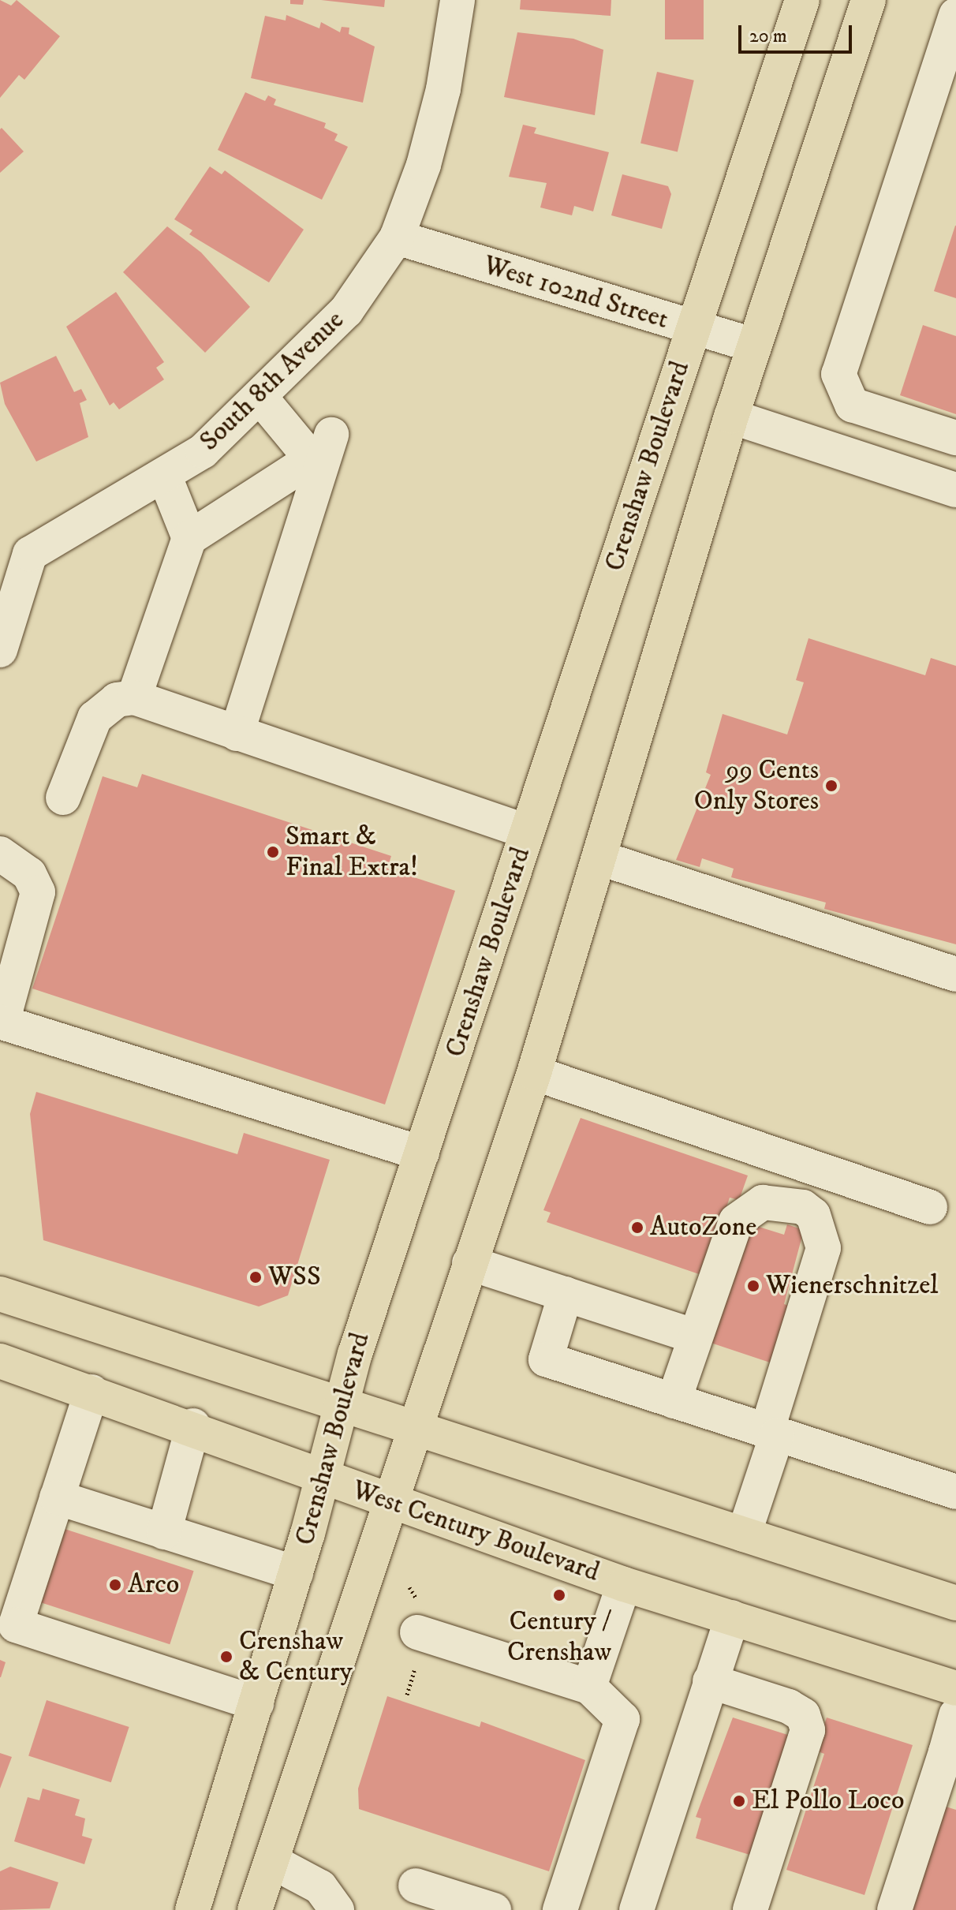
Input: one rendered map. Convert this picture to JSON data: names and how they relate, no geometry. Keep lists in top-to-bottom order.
{
  "streets": {
    "main road": ["Crenshaw Boulevard", "West Century Boulevard"],
    "street": ["West 102nd Street", "South 8th Avenue"]
  },
  "crossings": [
    ["West 102nd Street", "South 8th Avenue"],
    ["West 102nd Street", "Crenshaw Boulevard"],
    ["Crenshaw Boulevard", "West Century Boulevard"]
  ],
  "places": [
    "99 Cents Only Stores",
    "Smart & Final Extra!",
    "AutoZone",
    "WSS",
    "Wienerschnitzel",
    "Arco",
    "Century / Crenshaw",
    "Crenshaw & Century",
    "El Pollo Loco"
  ],
  "scale_bar": "20 m"
}
